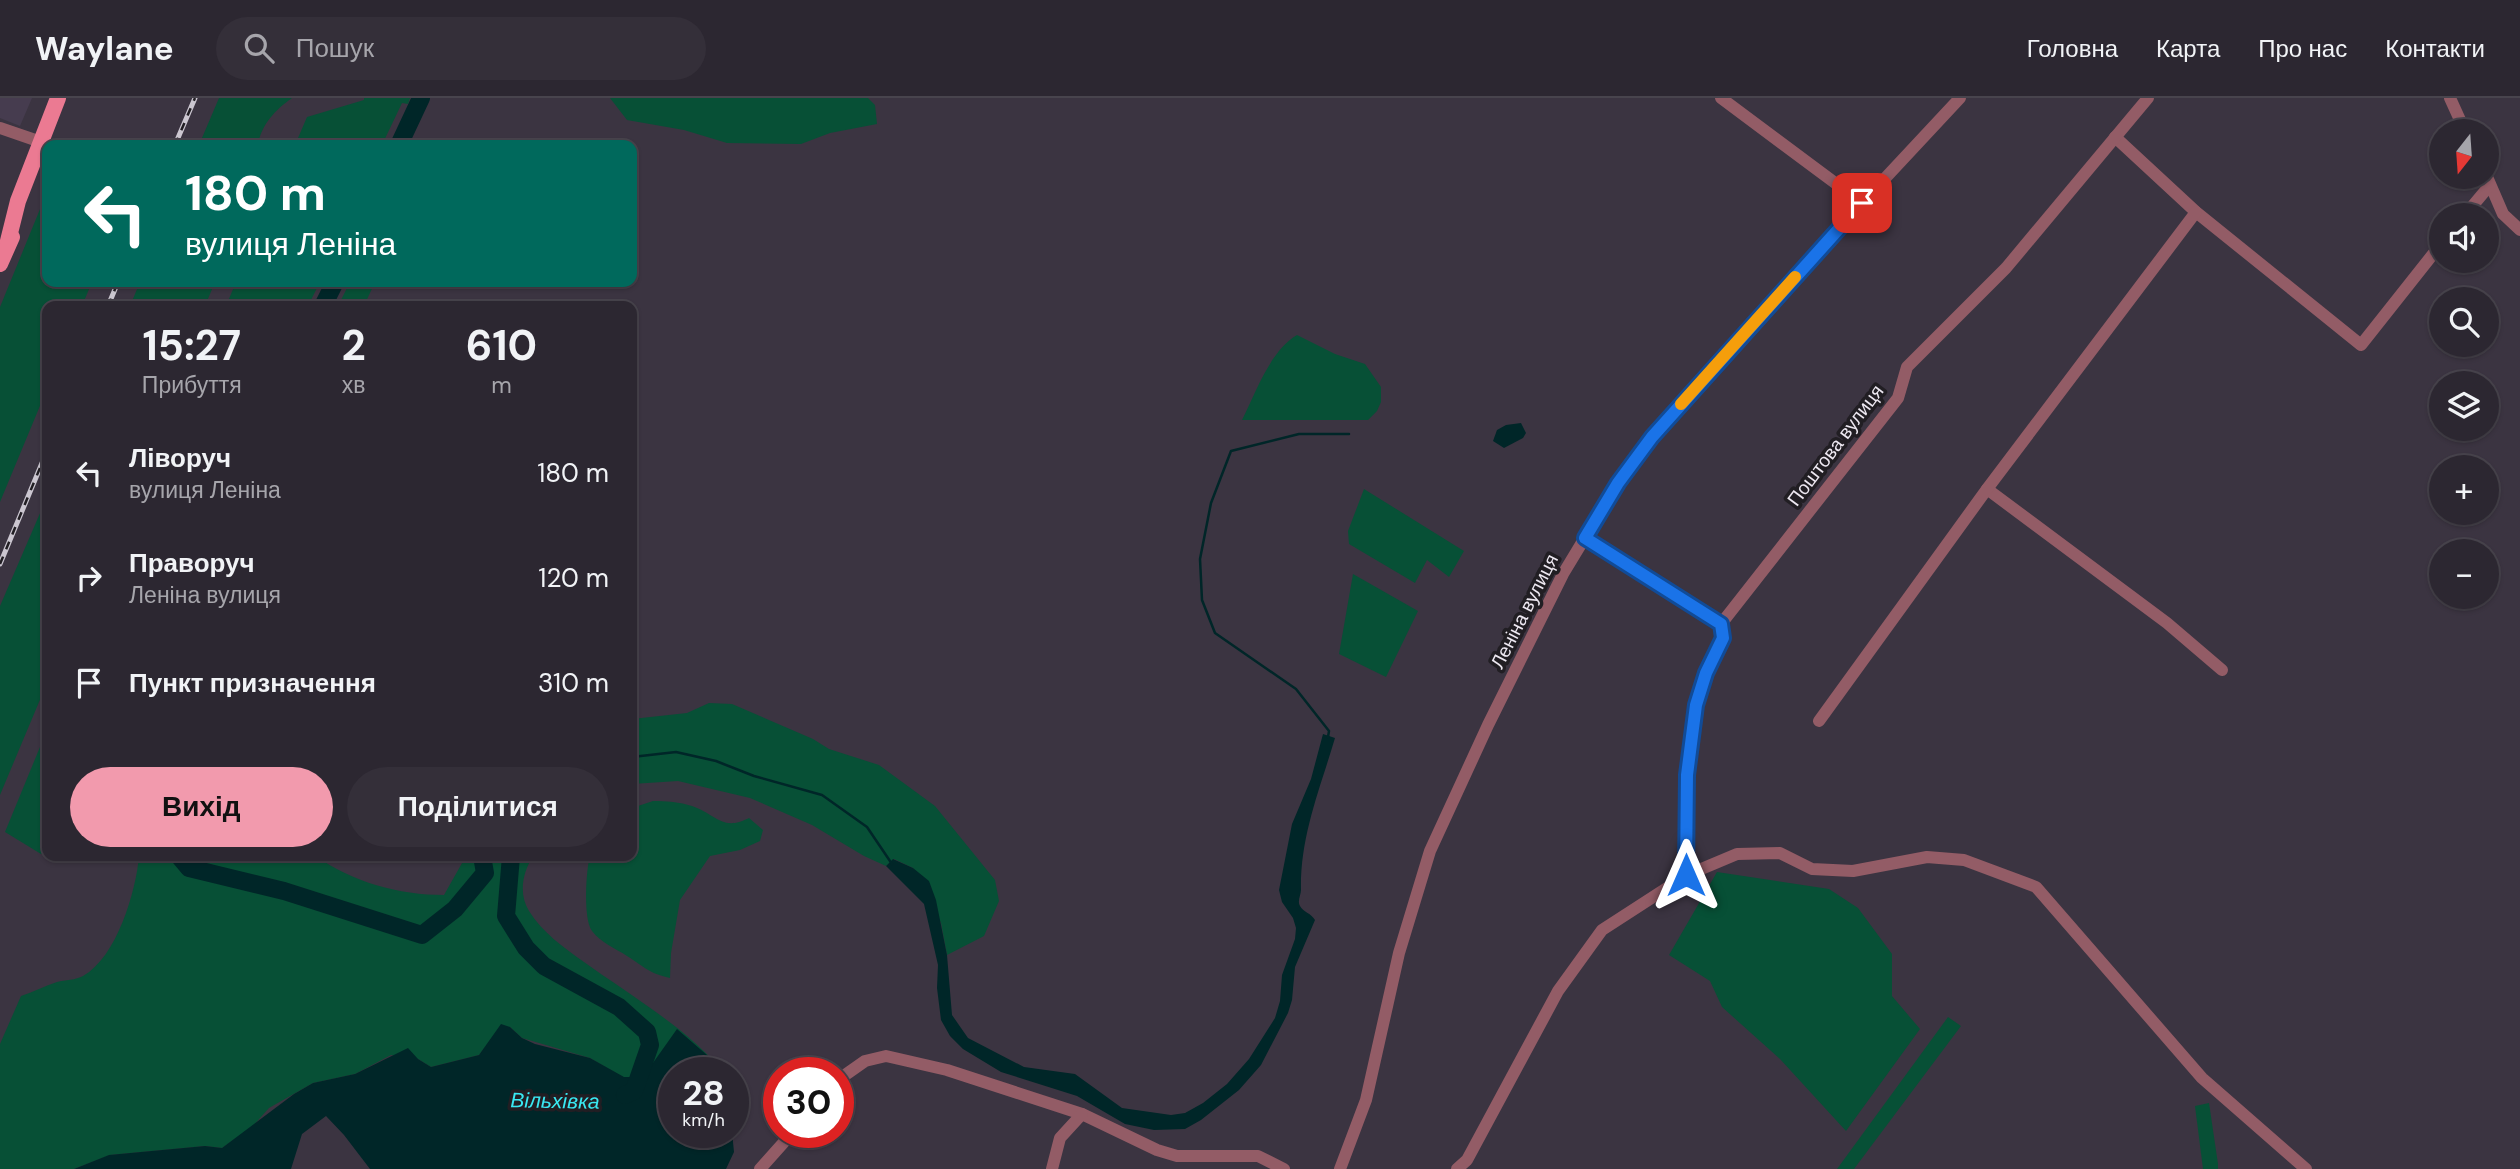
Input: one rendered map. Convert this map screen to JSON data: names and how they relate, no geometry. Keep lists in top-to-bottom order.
{
  "streets": {
    "street": ["Поштова вулиця", "Леніна вулиця"]
  },
  "water": ["Вільхівка"],
  "north": "bottom",
  "page": {
    "header": "Waylane",
    "search": "Пошук",
    "nav": [
      "Головна",
      "Карта",
      "Про нас",
      "Контакти"
    ],
    "map_buttons": ["+", "−"],
    "turn": ["180 m", "вулиця Леніна"],
    "eta": [
      "15:27",
      "Прибуття",
      "2",
      "хв",
      "610",
      "m"
    ],
    "list": [
      {
        "name": "Ліворуч",
        "note": "вулиця Леніна",
        "value": "180 m"
      },
      {
        "name": "Праворуч",
        "note": "Леніна вулиця",
        "value": "120 m"
      },
      {
        "name": "Пункт призначення",
        "value": "310 m"
      }
    ],
    "buttons": ["Вихід", "Поділитися"],
    "speed": "28 km/h",
    "limit": "30"
  }
}
